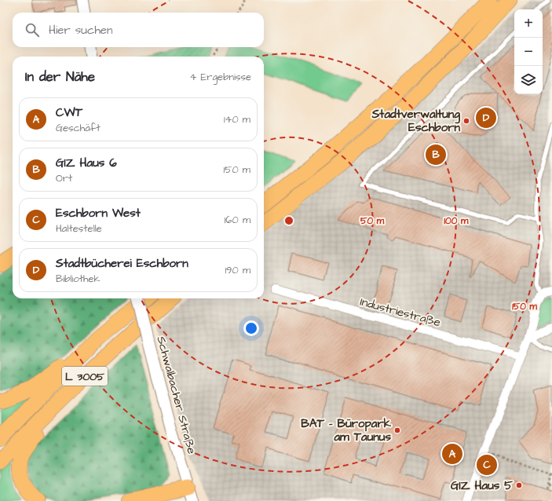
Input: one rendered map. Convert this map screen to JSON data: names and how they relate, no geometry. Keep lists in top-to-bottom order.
{
  "streets": {
    "highway": ["L 3005"],
    "street": ["Industriestraße", "Schwalbacher Straße"]
  },
  "places": ["Stadtverwaltung Eschborn", "BAT - Büropark am Taunus", "GIZ Haus 5"],
  "page": {
    "map_buttons": ["+", "−"],
    "search": "Hier suchen",
    "heading": ["In der Nähe", "4 Ergebnisse"],
    "list": [
      {
        "mark": "A",
        "name": "CWT",
        "note": "Geschäft",
        "value": "140 m"
      },
      {
        "mark": "B",
        "name": "GIZ Haus 6",
        "note": "Ort",
        "value": "150 m"
      },
      {
        "mark": "C",
        "name": "Eschborn West",
        "note": "Haltestelle",
        "value": "160 m"
      },
      {
        "mark": "D",
        "name": "Stadtbücherei Eschborn",
        "note": "Bibliothek",
        "value": "190 m"
      }
    ],
    "pins": [
      "D",
      "B",
      "A",
      "C"
    ]
  },
  "rings": ["50 m", "100 m", "150 m"]
}
